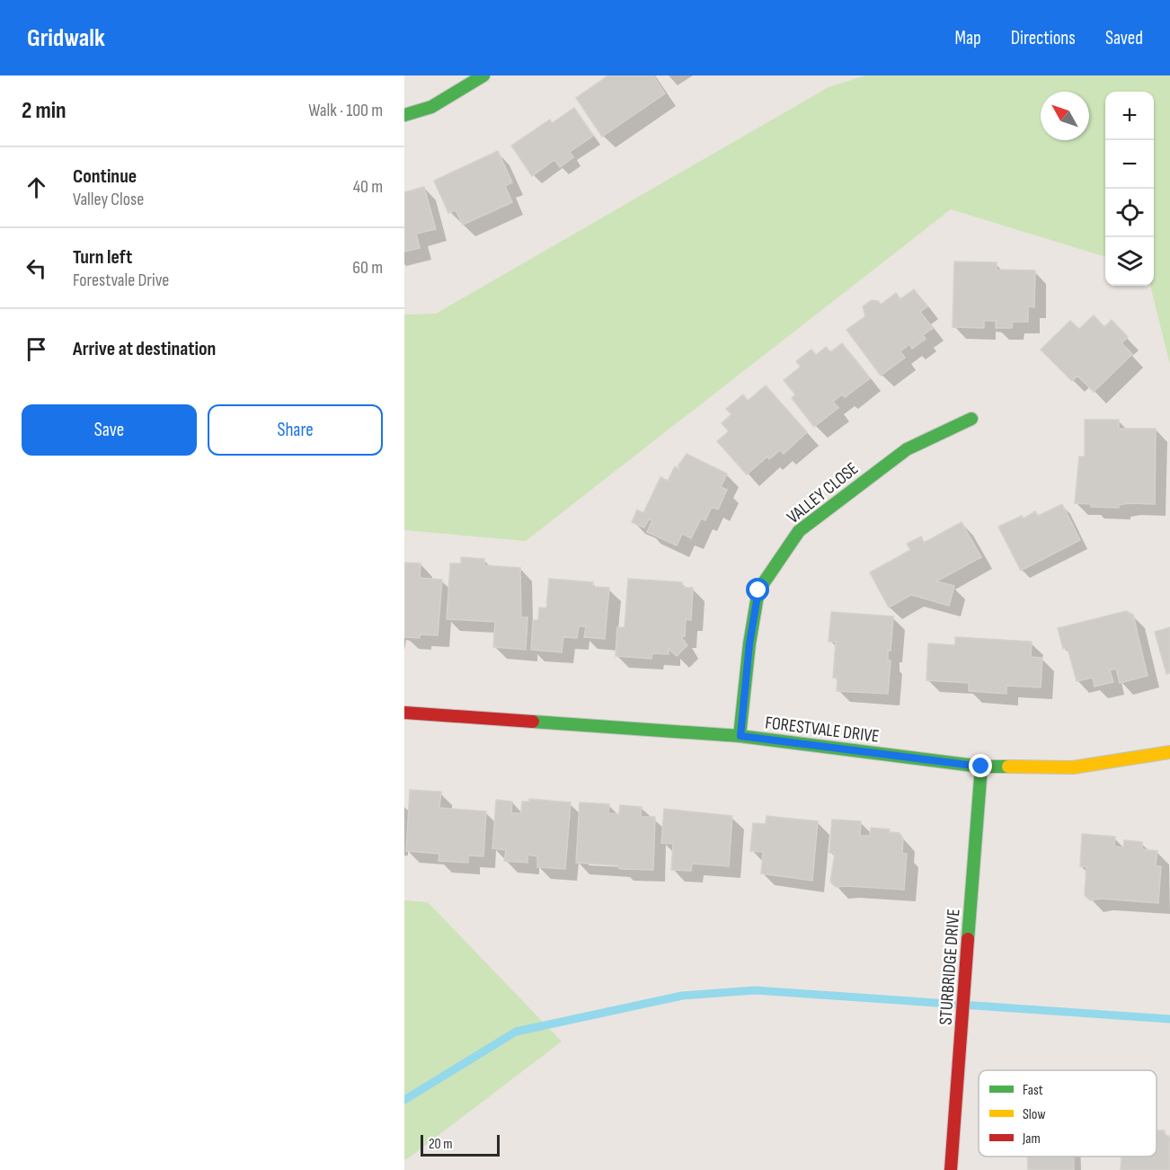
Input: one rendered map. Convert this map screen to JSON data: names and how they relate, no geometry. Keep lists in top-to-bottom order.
{
  "streets": {
    "street": ["VALLEY CLOSE", "FORESTVALE DRIVE", "STURBRIDGE DRIVE"]
  },
  "crossings": [
    ["VALLEY CLOSE", "FORESTVALE DRIVE"],
    ["FORESTVALE DRIVE", "STURBRIDGE DRIVE"]
  ],
  "legend": ["Fast", "Slow", "Jam"],
  "scale_bar": "20 m",
  "north": "top left",
  "page": {
    "header": "Gridwalk",
    "nav": ["Map", "Directions", "Saved"],
    "heading": ["2 min", "Walk · 100 m"],
    "map_buttons": ["+", "−"],
    "list": [
      ["Continue", "Valley Close", "40 m"],
      ["Turn left", "Forestvale Drive", "60 m"],
      "Arrive at destination"
    ],
    "buttons": ["Save", "Share"],
    "scale": "20 m"
  }
}
